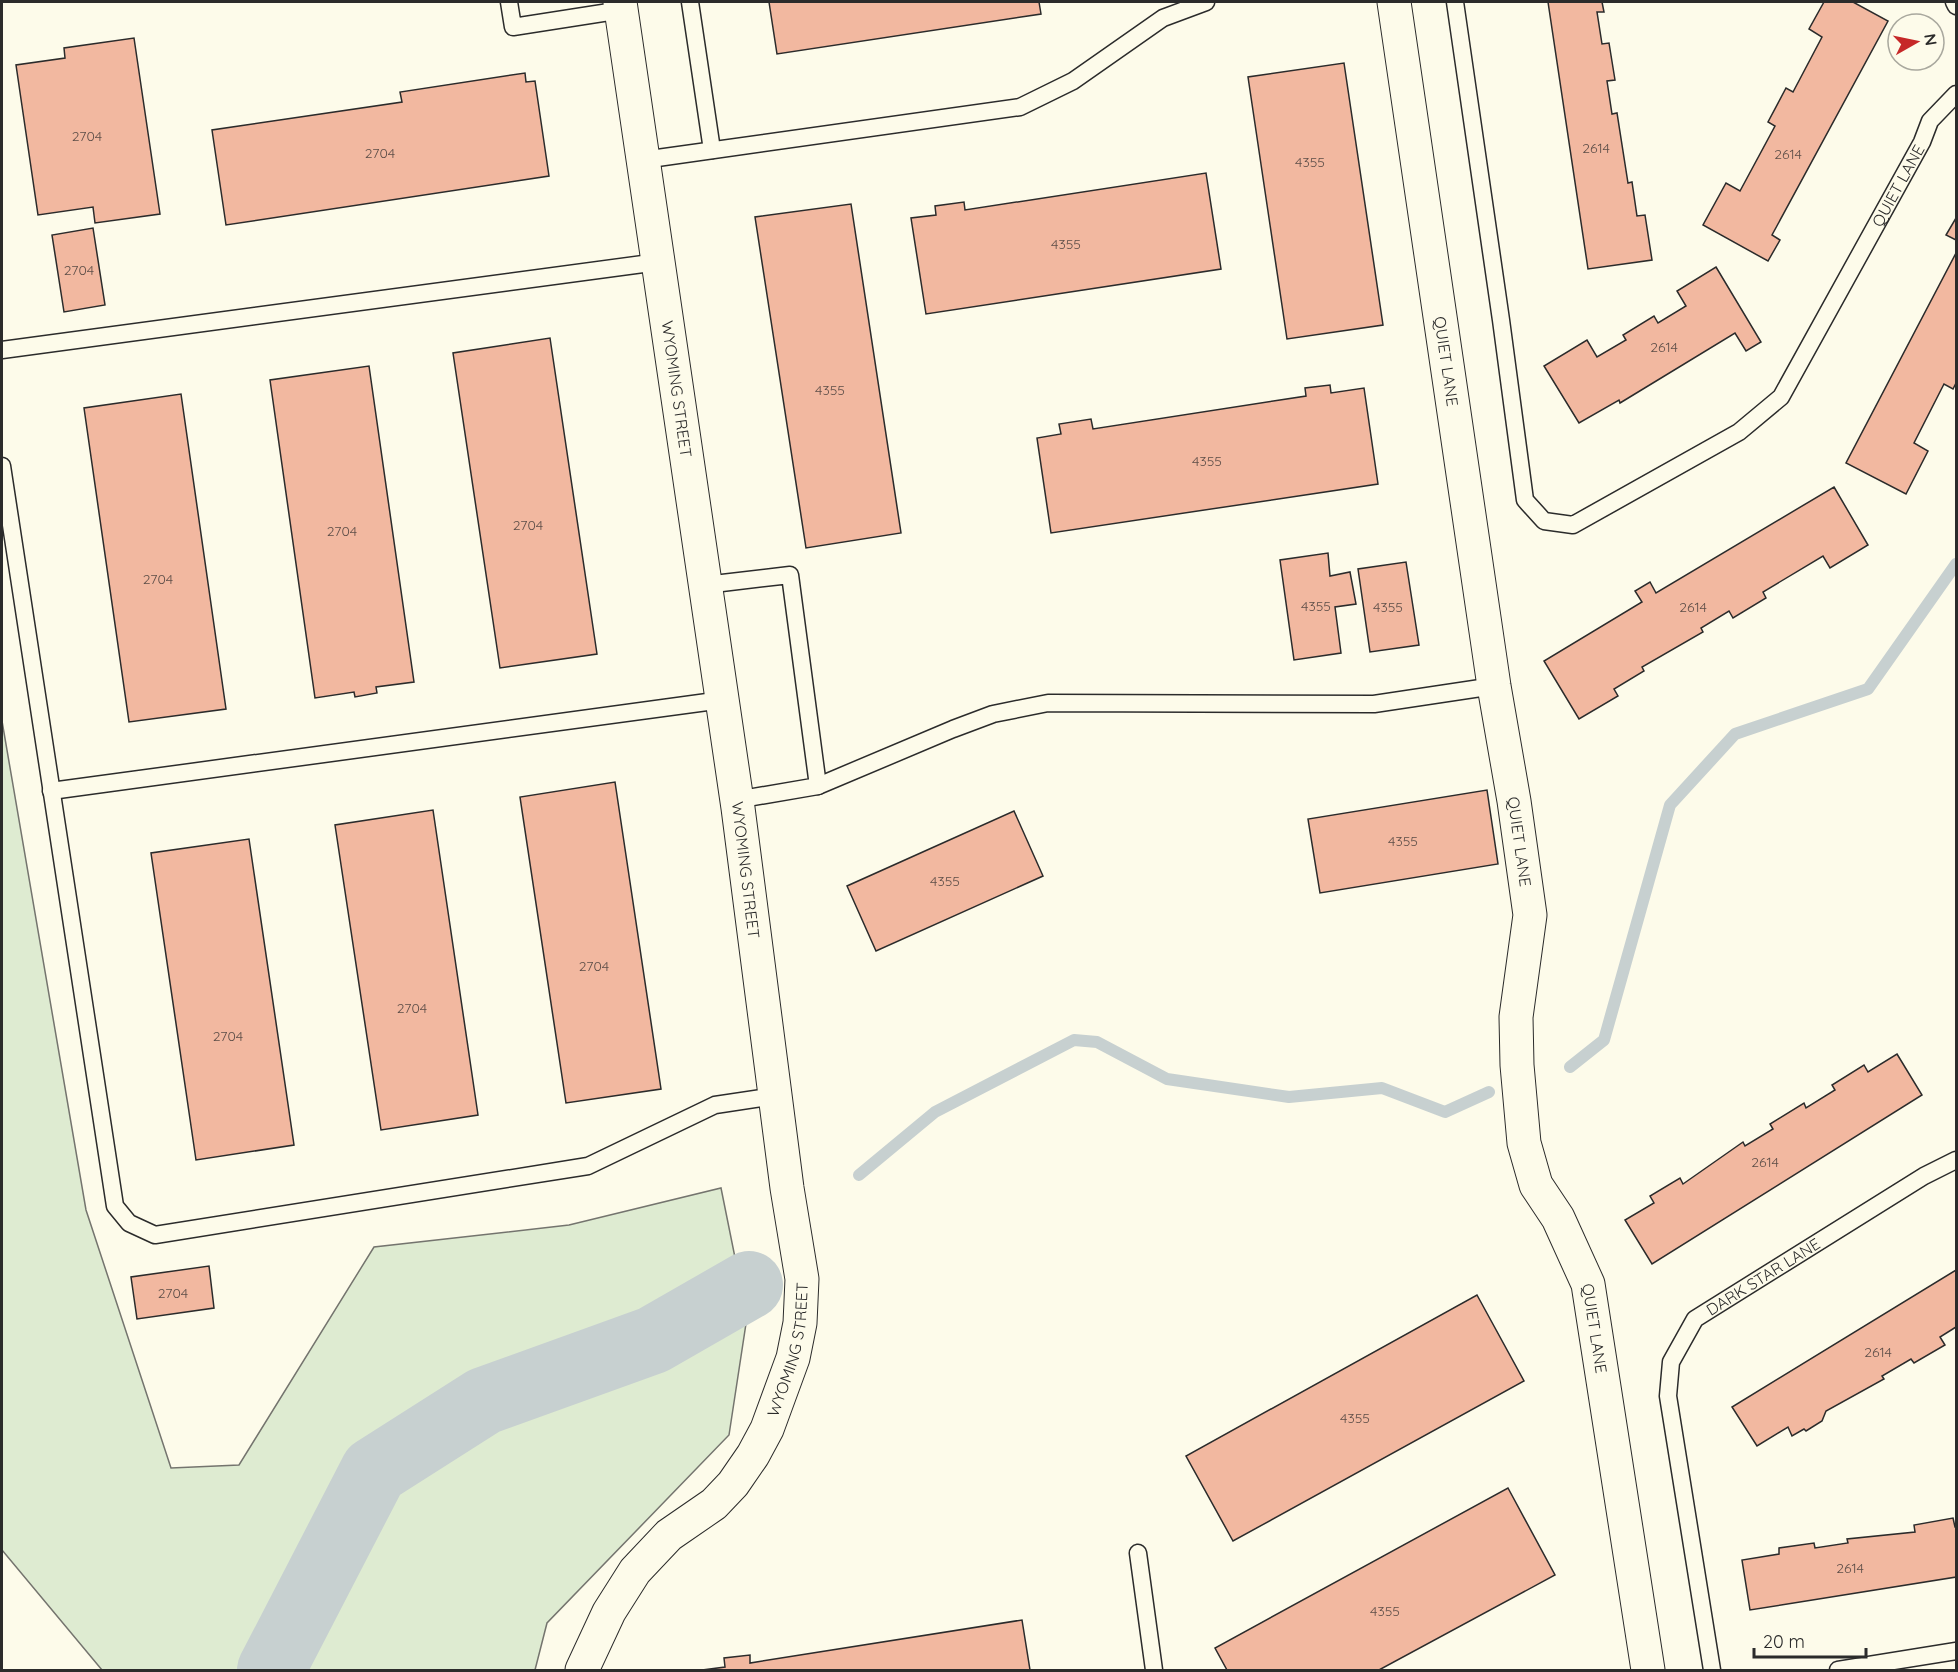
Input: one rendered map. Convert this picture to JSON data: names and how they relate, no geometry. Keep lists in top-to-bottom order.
{
  "streets": {
    "street": ["QUIET LANE", "WYOMING STREET"],
    "lane": ["DARK STAR LANE"]
  },
  "house_numbers": [
    "2704",
    "2614",
    "2704",
    "2614",
    "4355",
    "4355",
    "2704",
    "2614",
    "4355",
    "4355",
    "2704",
    "2704",
    "2704",
    "4355",
    "4355",
    "2614",
    "4355",
    "4355",
    "2704",
    "2704",
    "2704",
    "2614",
    "2704",
    "2614",
    "4355",
    "2614",
    "4355"
  ],
  "scale_bar": "20 m",
  "north": "right"
}
